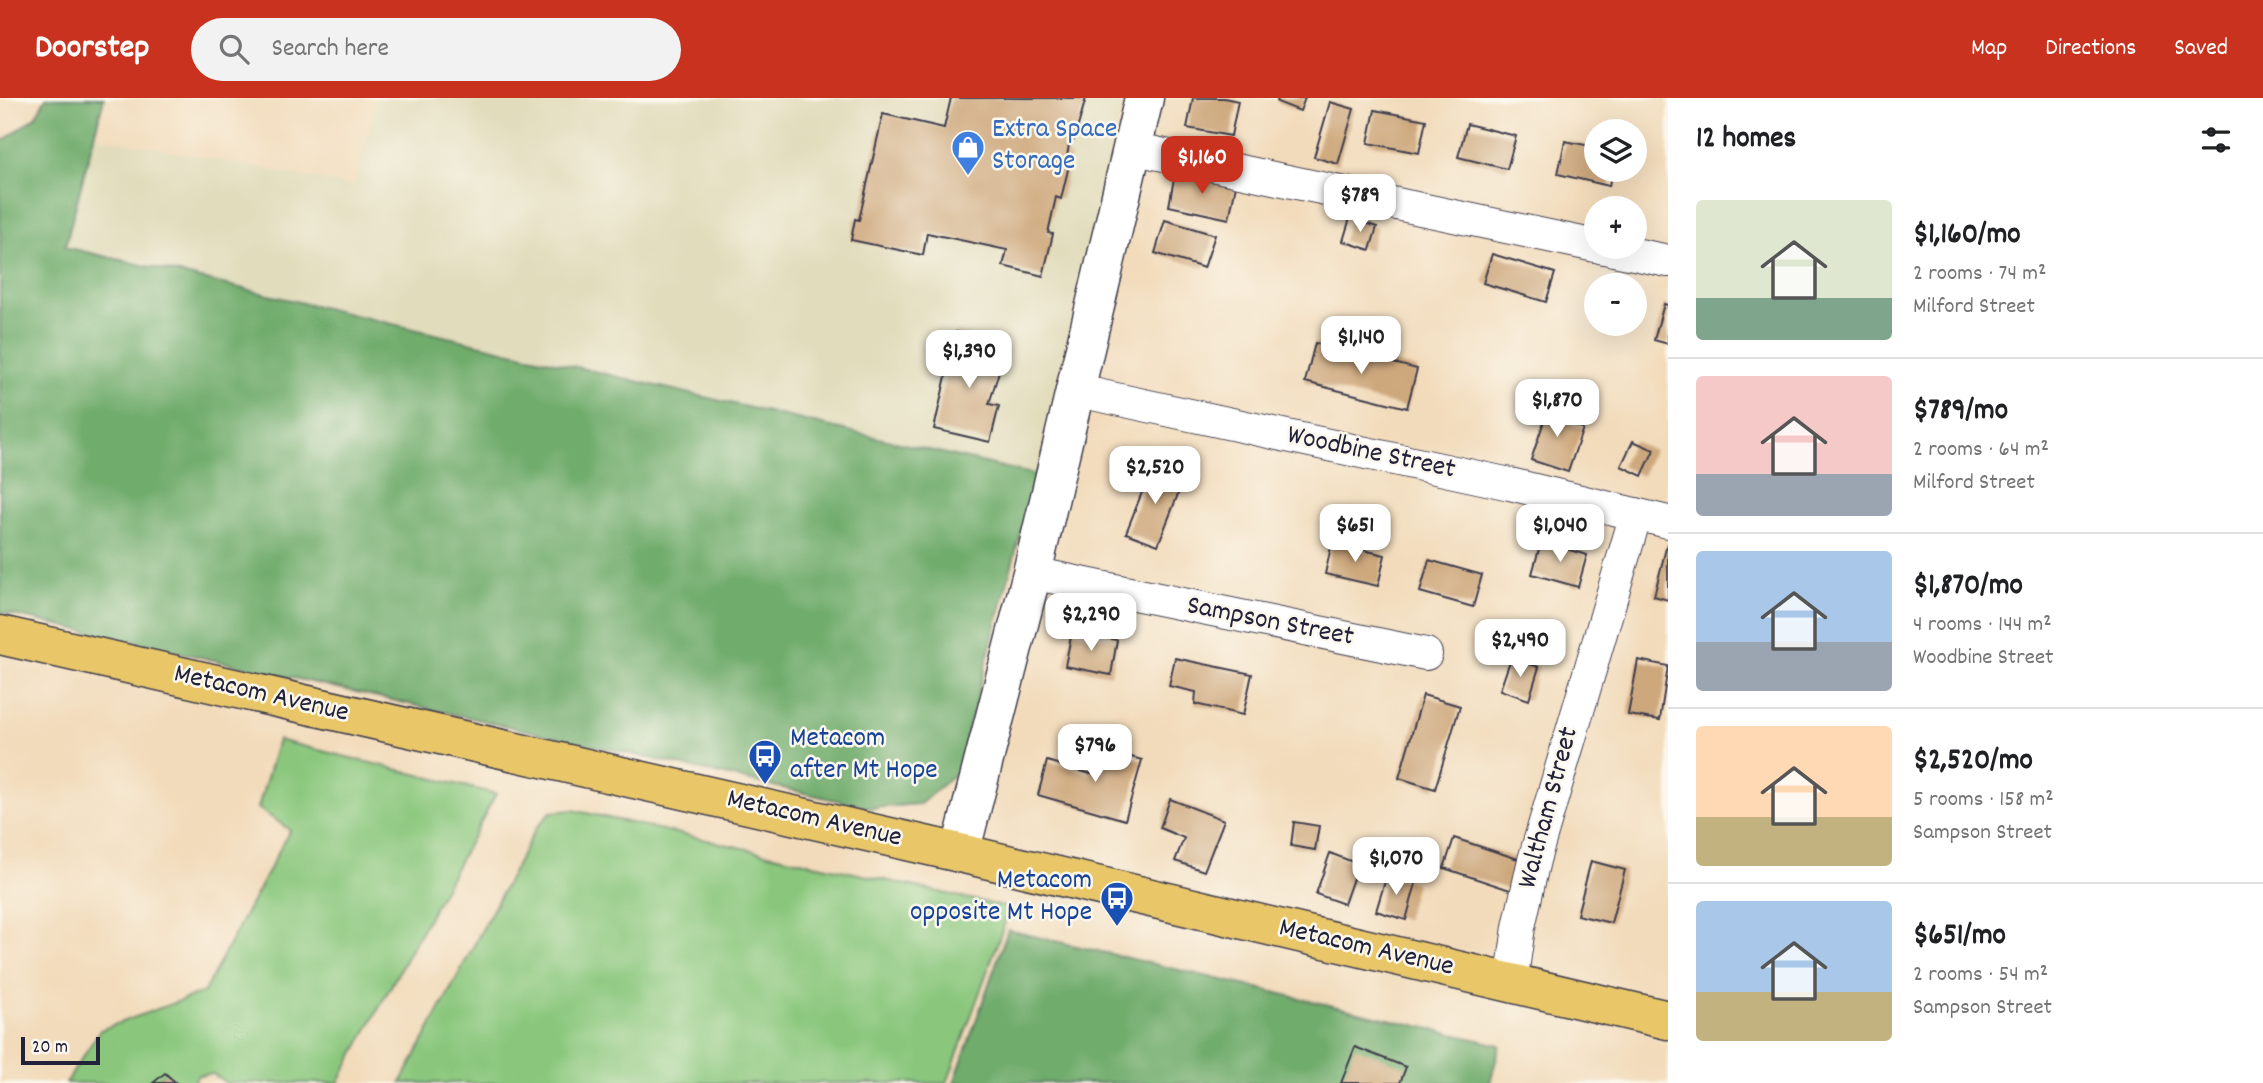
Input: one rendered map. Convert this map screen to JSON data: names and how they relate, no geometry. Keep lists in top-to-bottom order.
{
  "streets": {
    "main road": ["Metacom Avenue"],
    "street": ["Woodbine Street", "Sampson Street", "Waltham Street"]
  },
  "crossings": [
    ["Woodbine Street", "Waltham Street"],
    ["Metacom Avenue", "Waltham Street"]
  ],
  "places": {
    "shop": ["Extra Space Storage"],
    "bus stop": ["Metacom after Mt Hope", "Metacom opposite Mt Hope"]
  },
  "scale_bar": "20 m",
  "page": {
    "header": "Doorstep",
    "search": "Search here",
    "nav": ["Map", "Directions", "Saved"],
    "heading": "12 homes",
    "map_buttons": ["+", "−"],
    "price": [
      "$1,160",
      "$789",
      "$1,140",
      "$1,390",
      "$1,870",
      "$2,520",
      "$651",
      "$1,040",
      "$2,290",
      "$2,490",
      "$796",
      "$1,070"
    ],
    "list": [
      {
        "name": "$1,160/mo",
        "note": "2 rooms · 74 m² · Milford Street"
      },
      {
        "name": "$789/mo",
        "note": "2 rooms · 64 m² · Milford Street"
      },
      {
        "name": "$1,870/mo",
        "note": "4 rooms · 144 m² · Woodbine Street"
      },
      {
        "name": "$2,520/mo",
        "note": "5 rooms · 158 m² · Sampson Street"
      },
      {
        "name": "$651/mo",
        "note": "2 rooms · 54 m² · Sampson Street"
      }
    ],
    "scale": "20 m"
  }
}
